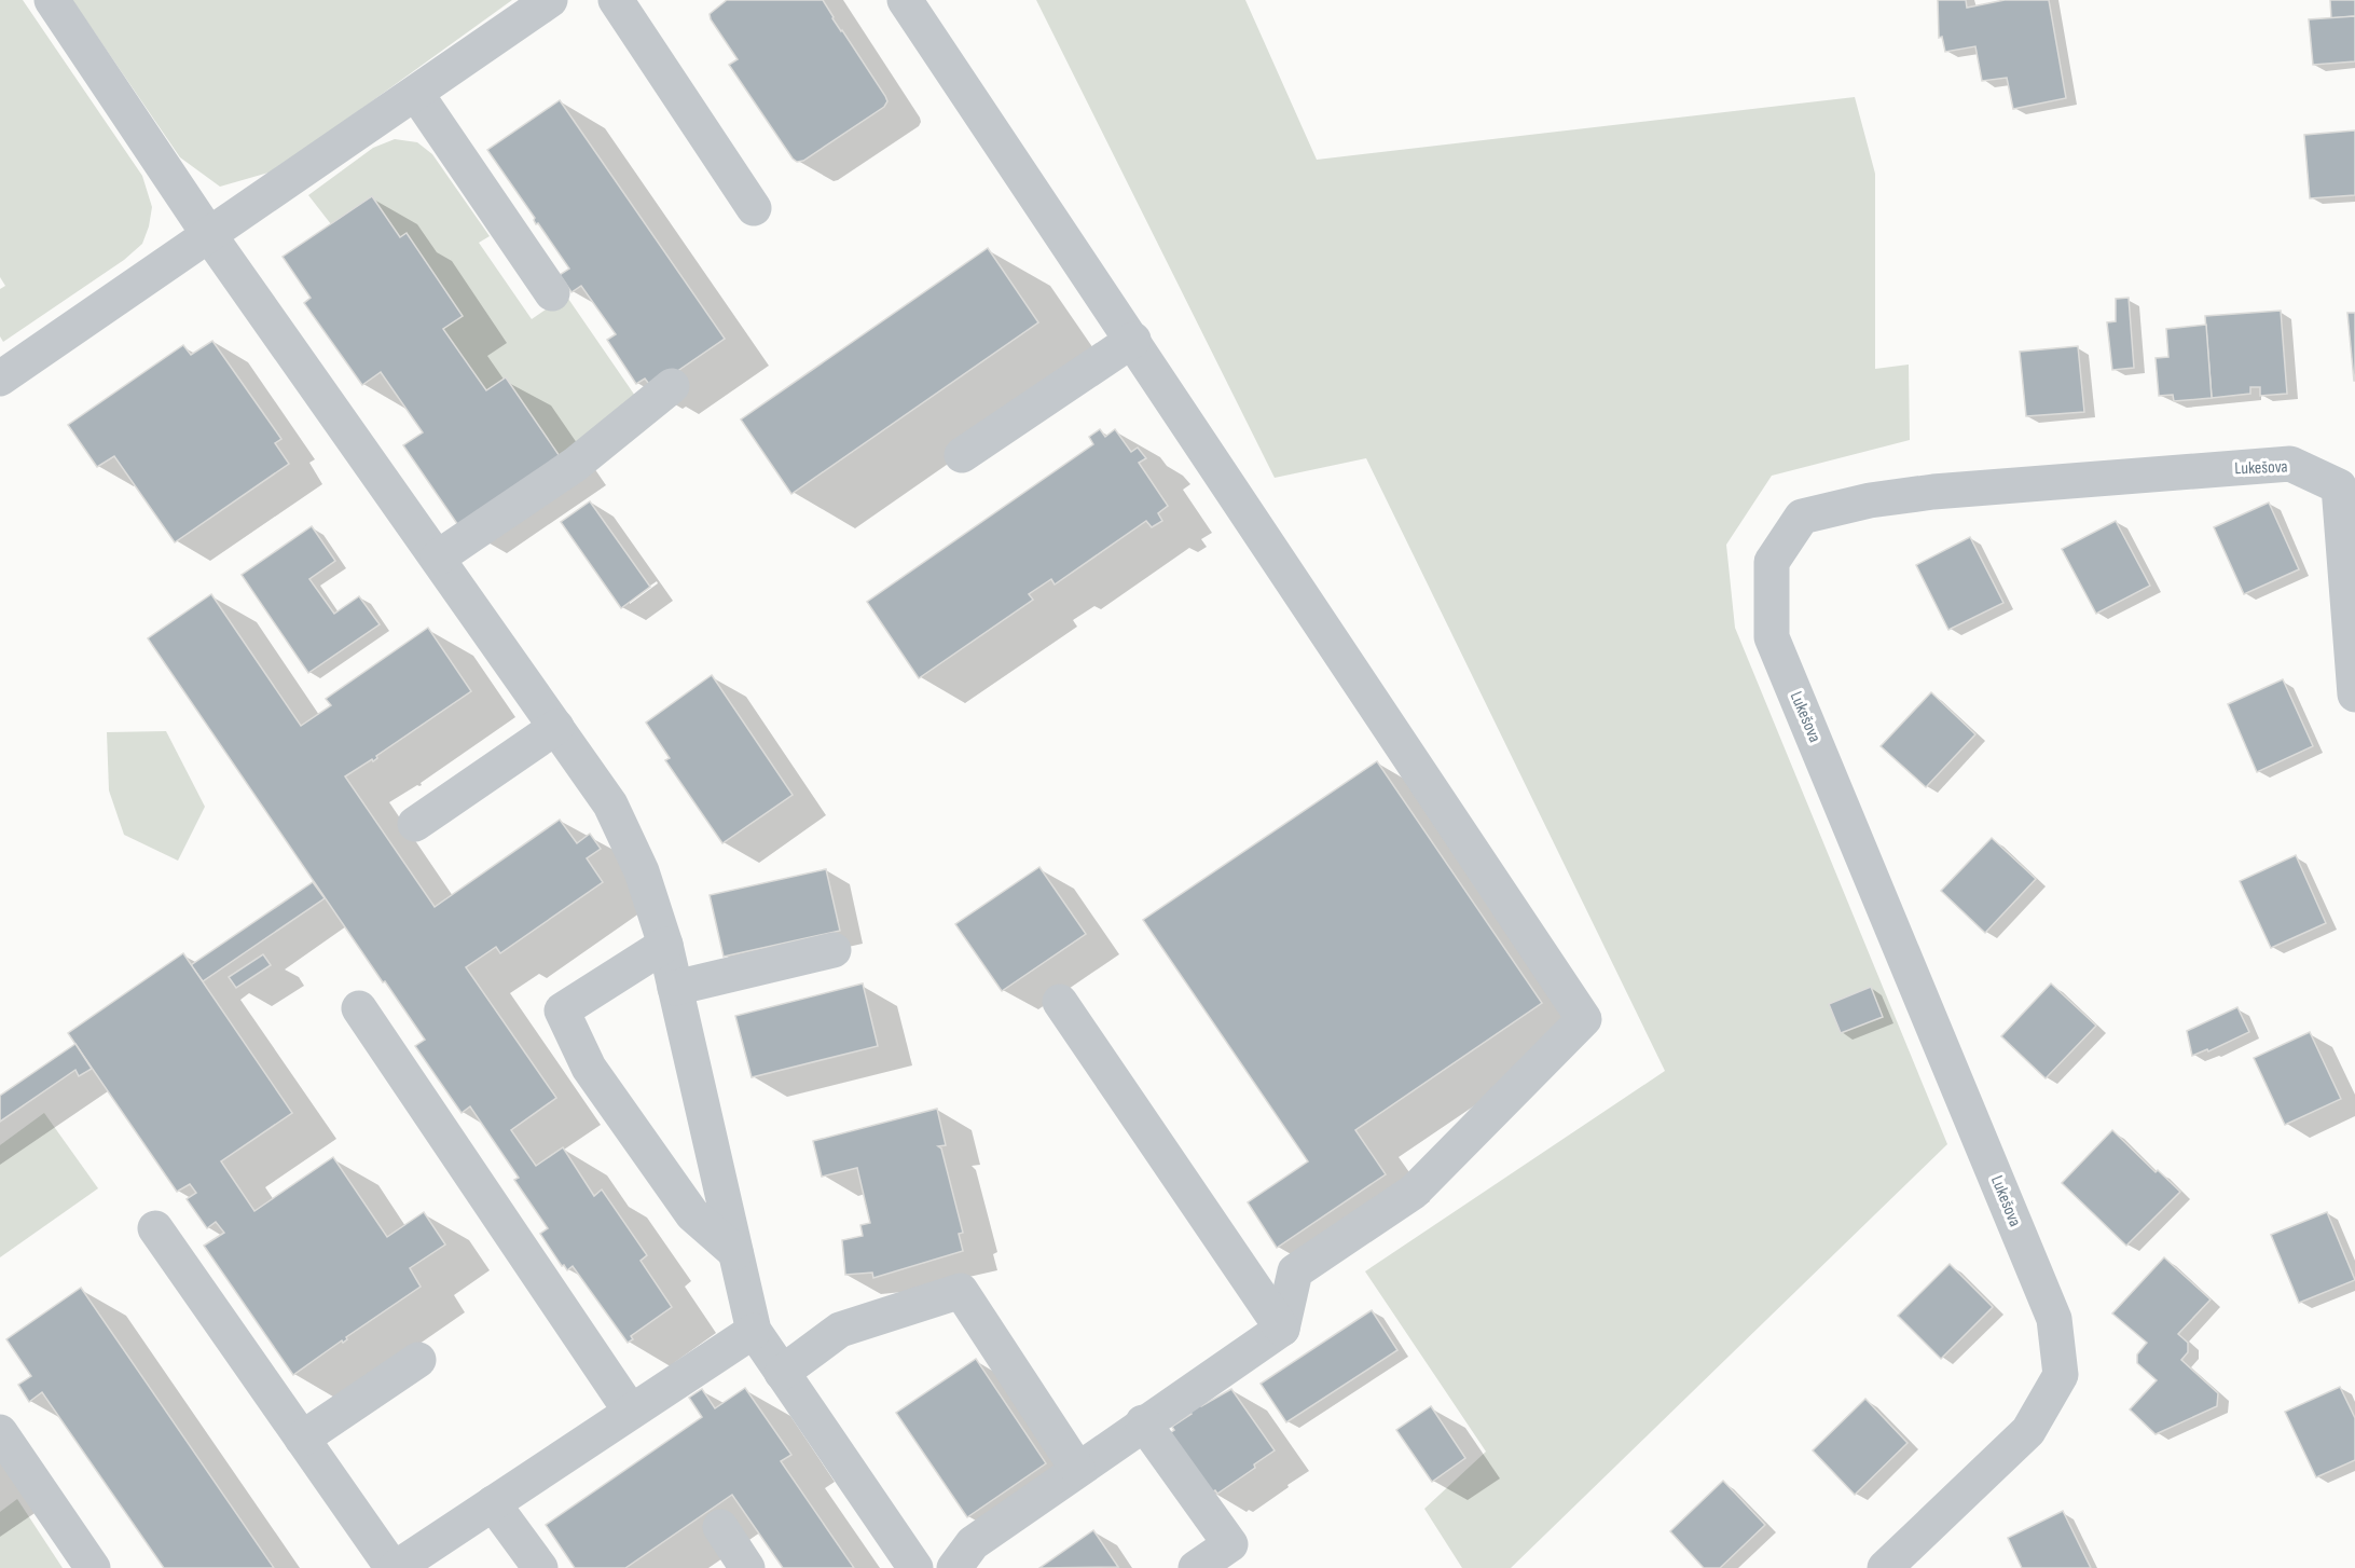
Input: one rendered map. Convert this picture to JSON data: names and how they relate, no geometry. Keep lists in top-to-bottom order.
{
  "streets": {
    "street": ["Lukešova"]
  }
}
